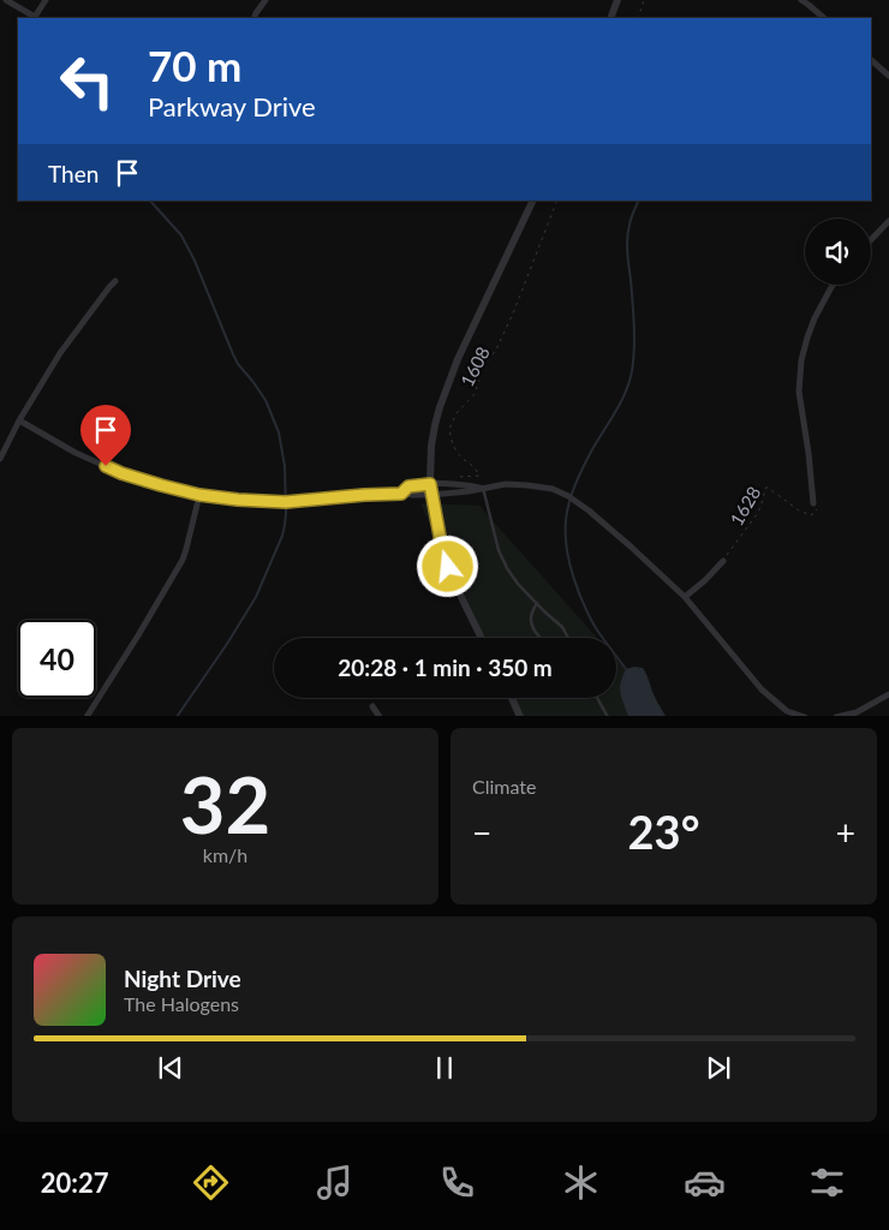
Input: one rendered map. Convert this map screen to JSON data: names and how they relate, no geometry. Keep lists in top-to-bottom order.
{
  "streets": {
    "path": ["1608", "1628"]
  },
  "page": {
    "turn": ["70 m", "Parkway Drive"],
    "then": "Then",
    "limit": "40",
    "trip": "20:28 · 1 min · 350 m",
    "tile": [
      ["32", "km/h"],
      "Climate"
    ],
    "heat": ["−", "23°", "+"],
    "song": ["Night Drive", "The Halogens"],
    "tabs": "20:27"
  }
}
